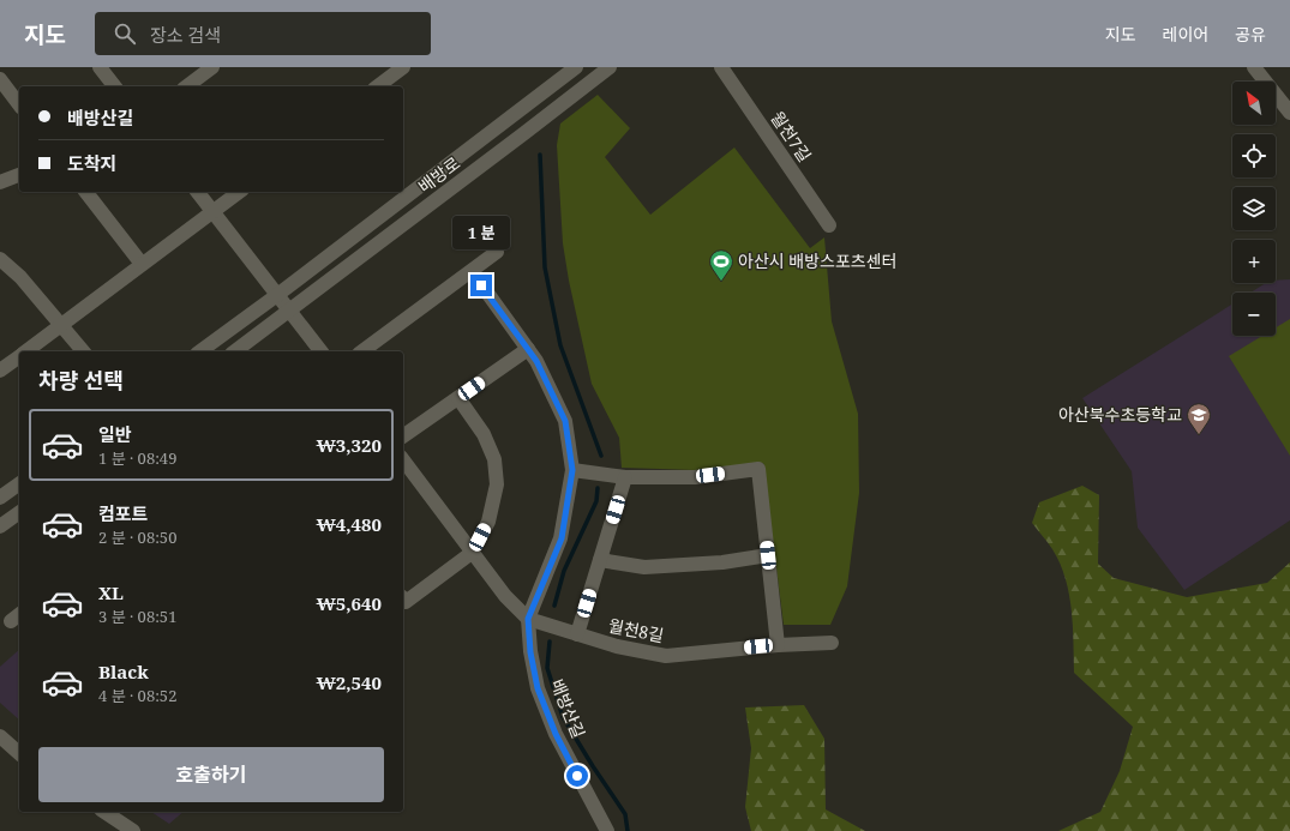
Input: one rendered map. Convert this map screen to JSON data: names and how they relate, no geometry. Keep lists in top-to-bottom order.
{
  "streets": {
    "street": [
      "월천7길",
      "배방로",
      "월천8길",
      "배방산길"
    ]
  },
  "crossings": [
    ["월천8길", "배방산길"]
  ],
  "places": {
    "sports": ["아산시 배방스포츠센터"],
    "school or university": ["아산북수초등학교"]
  },
  "north": "top left",
  "page": {
    "header": "지도",
    "search": "장소 검색",
    "nav": ["지도", "레이어", "공유"],
    "map_buttons": ["+", "−"],
    "banner": ["배방산길", "도착지"],
    "bubble": "1 분",
    "heading": "차량 선택",
    "list": [
      {
        "name": "일반",
        "note": "1 분 · 08:49",
        "value": "₩3,320"
      },
      {
        "name": "컴포트",
        "note": "2 분 · 08:50",
        "value": "₩4,480"
      },
      {
        "name": "XL",
        "note": "3 분 · 08:51",
        "value": "₩5,640"
      },
      {
        "name": "Black",
        "note": "4 분 · 08:52",
        "value": "₩2,540"
      }
    ],
    "buttons": "호출하기"
  }
}
